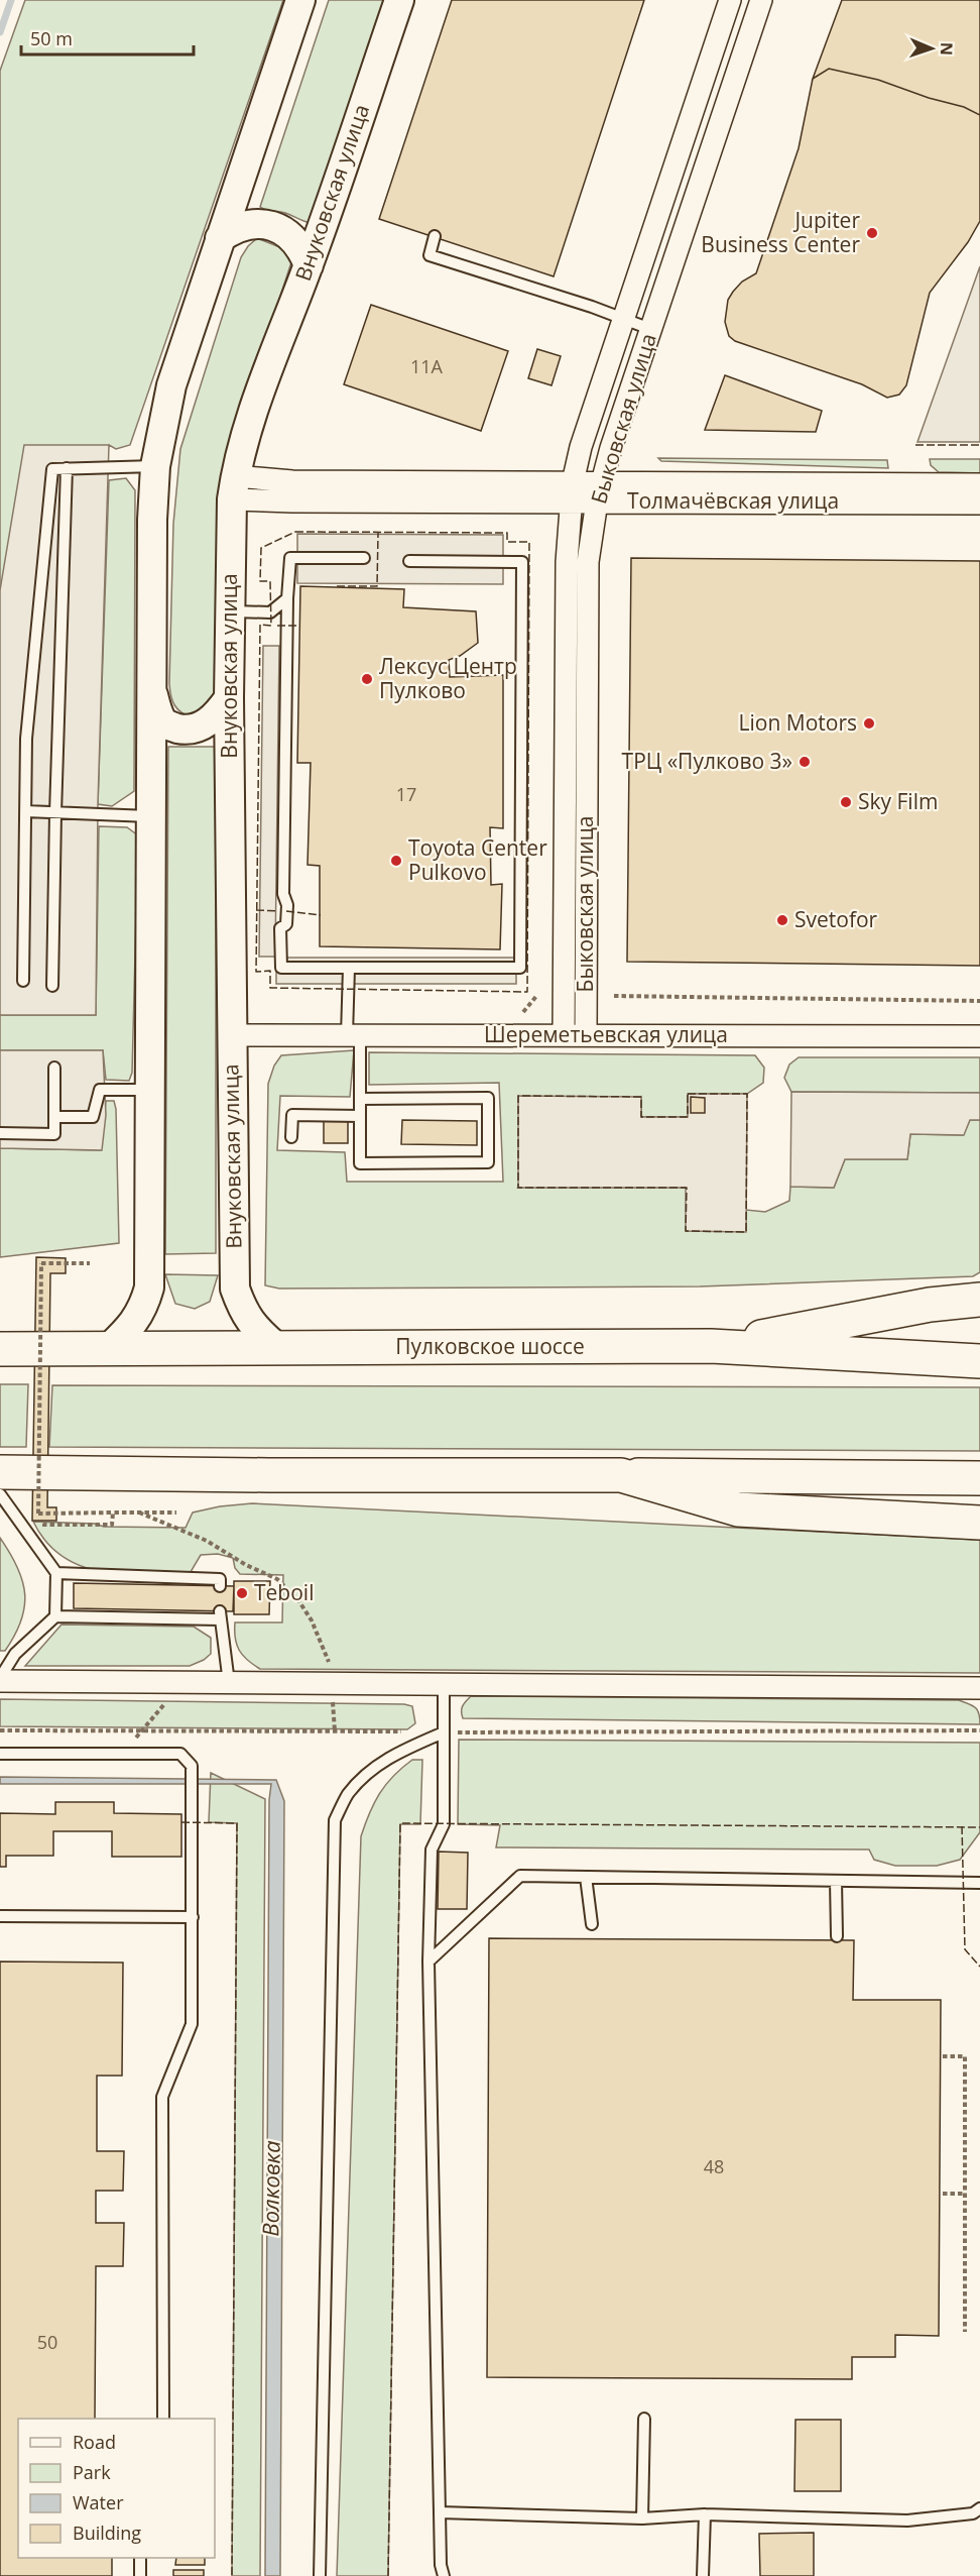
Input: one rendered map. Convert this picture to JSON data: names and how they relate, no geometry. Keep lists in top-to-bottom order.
{
  "streets": {
    "main road": ["Пулковское шоссе"],
    "street": [
      "Внуковская улица",
      "Быковская улица",
      "Толмачёвская улица",
      "Шереметьевская улица"
    ]
  },
  "crossings": [
    ["Внуковская улица", "Толмачёвская улица"],
    ["Внуковская улица", "Шереметьевская улица"],
    ["Внуковская улица", "Пулковское шоссе"],
    ["Быковская улица", "Толмачёвская улица"],
    ["Быковская улица", "Шереметьевская улица"]
  ],
  "water": ["Волковка"],
  "places": [
    "Jupiter Business Center",
    "Лексус Центр Пулково",
    "Lion Motors",
    "ТРЦ «Пулково 3»",
    "Sky Film",
    "Toyota Center Pulkovo",
    "Svetofor",
    "Teboil"
  ],
  "house_numbers": [
    "11А",
    "17",
    "48",
    "50"
  ],
  "legend": [
    "Road",
    "Park",
    "Water",
    "Building"
  ],
  "scale_bar": "50 m",
  "north": "right"
}
